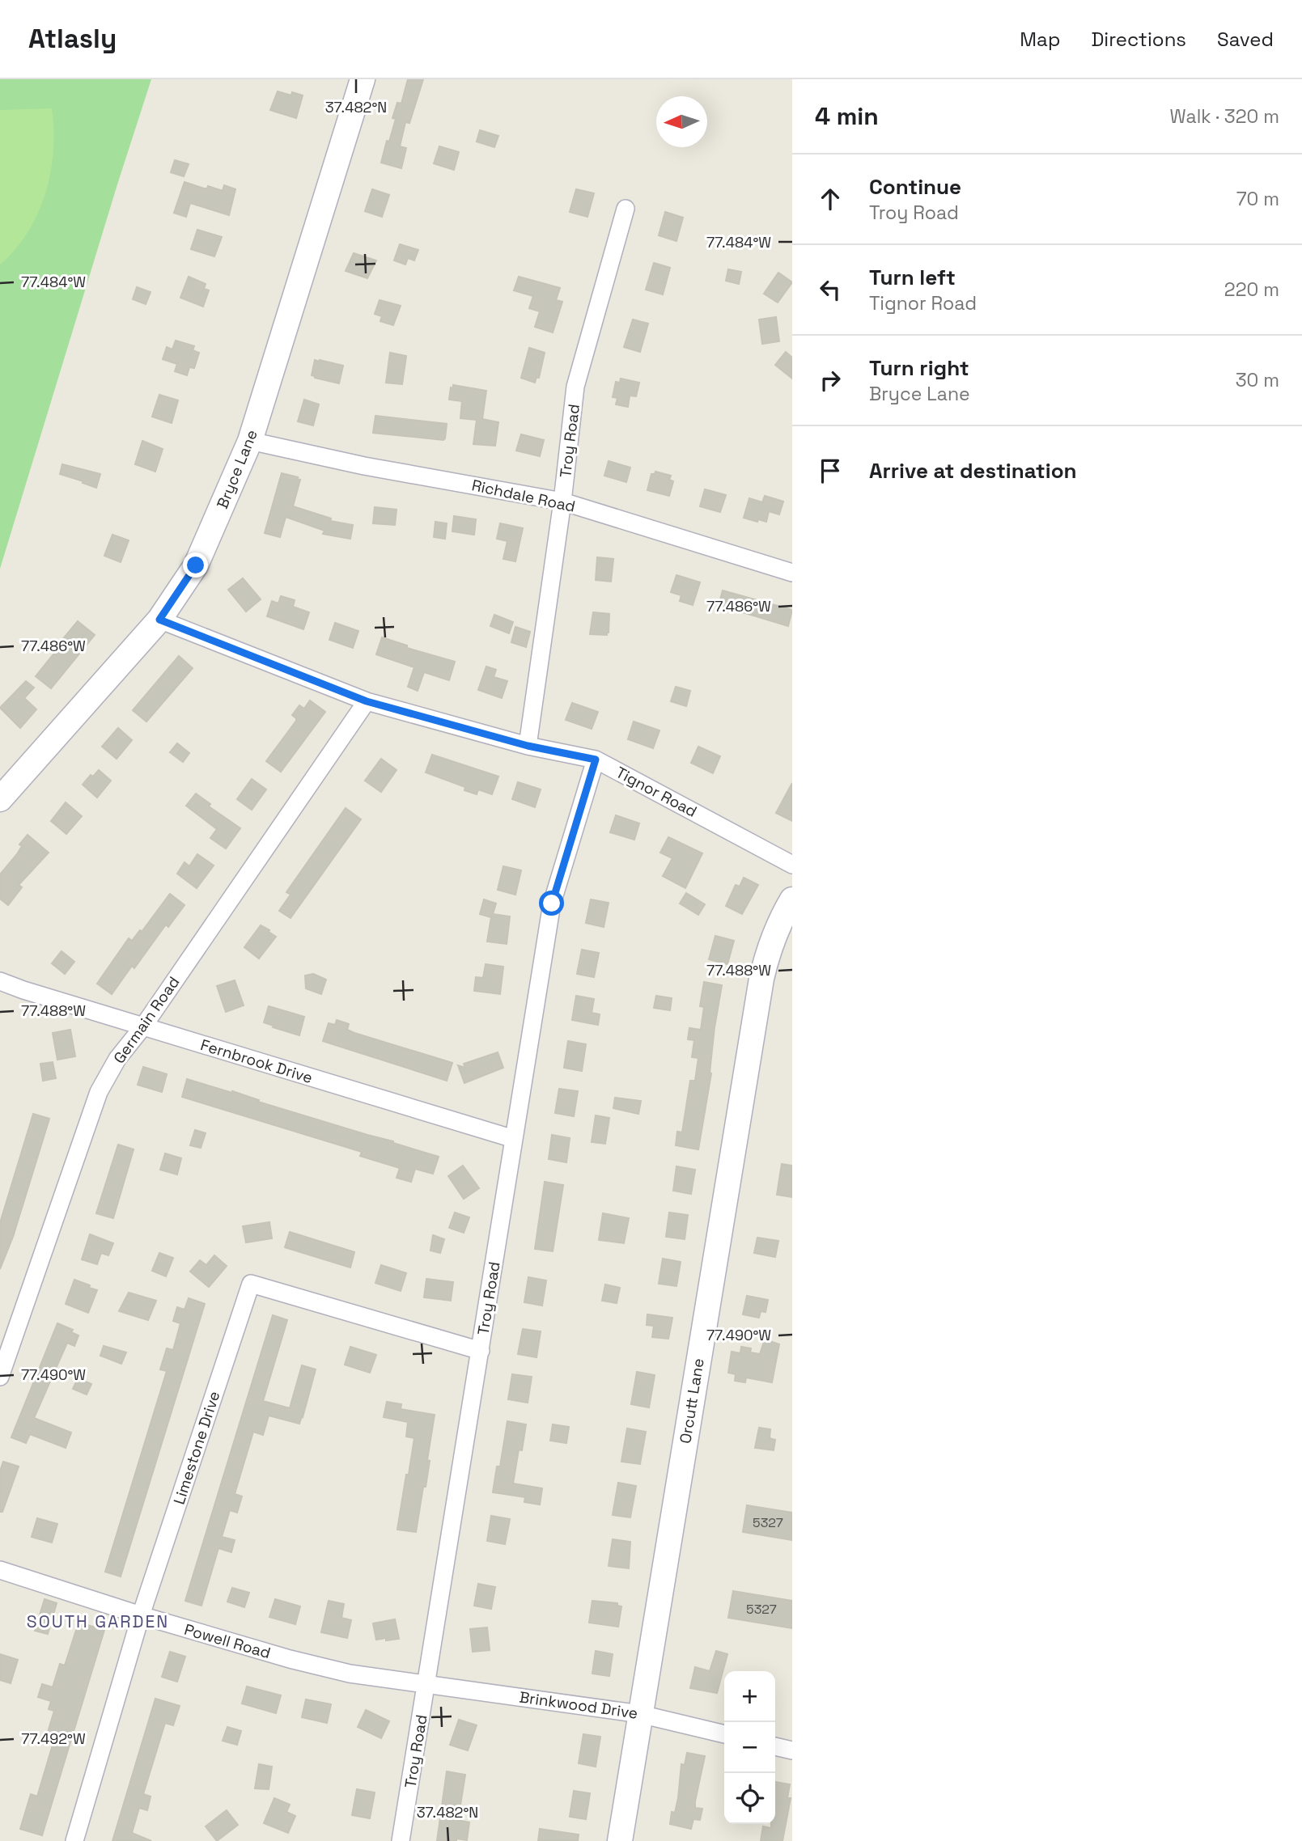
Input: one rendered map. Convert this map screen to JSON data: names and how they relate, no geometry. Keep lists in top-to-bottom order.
{
  "streets": {
    "street": [
      "Troy Road",
      "Bryce Lane",
      "Richdale Road",
      "Tignor Road",
      "Germain Road",
      "Fernbrook Drive",
      "Orcutt Lane",
      "Limestone Drive",
      "Powell Road",
      "Brinkwood Drive"
    ]
  },
  "crossings": [
    ["Troy Road", "Richdale Road"],
    ["Troy Road", "Tignor Road"],
    ["Troy Road", "Fernbrook Drive"],
    ["Troy Road", "Limestone Drive"],
    ["Troy Road", "Powell Road"],
    ["Troy Road", "Brinkwood Drive"],
    ["Bryce Lane", "Richdale Road"],
    ["Bryce Lane", "Tignor Road"],
    ["Tignor Road", "Germain Road"],
    ["Germain Road", "Fernbrook Drive"],
    ["Orcutt Lane", "Brinkwood Drive"],
    ["Limestone Drive", "Powell Road"],
    ["Powell Road", "Brinkwood Drive"]
  ],
  "districts": ["SOUTH GARDEN"],
  "house_numbers": ["5327", "5327"],
  "north": "left",
  "page": {
    "header": "Atlasly",
    "nav": ["Map", "Directions", "Saved"],
    "heading": ["4 min", "Walk · 320 m"],
    "list": [
      ["Continue", "Troy Road", "70 m"],
      ["Turn left", "Tignor Road", "220 m"],
      ["Turn right", "Bryce Lane", "30 m"],
      "Arrive at destination"
    ],
    "map_buttons": ["+", "−"]
  },
  "coordinates": [
    "37.482°N",
    "77.484°W",
    "77.486°W",
    "77.488°W",
    "77.490°W",
    "77.492°W"
  ]
}
